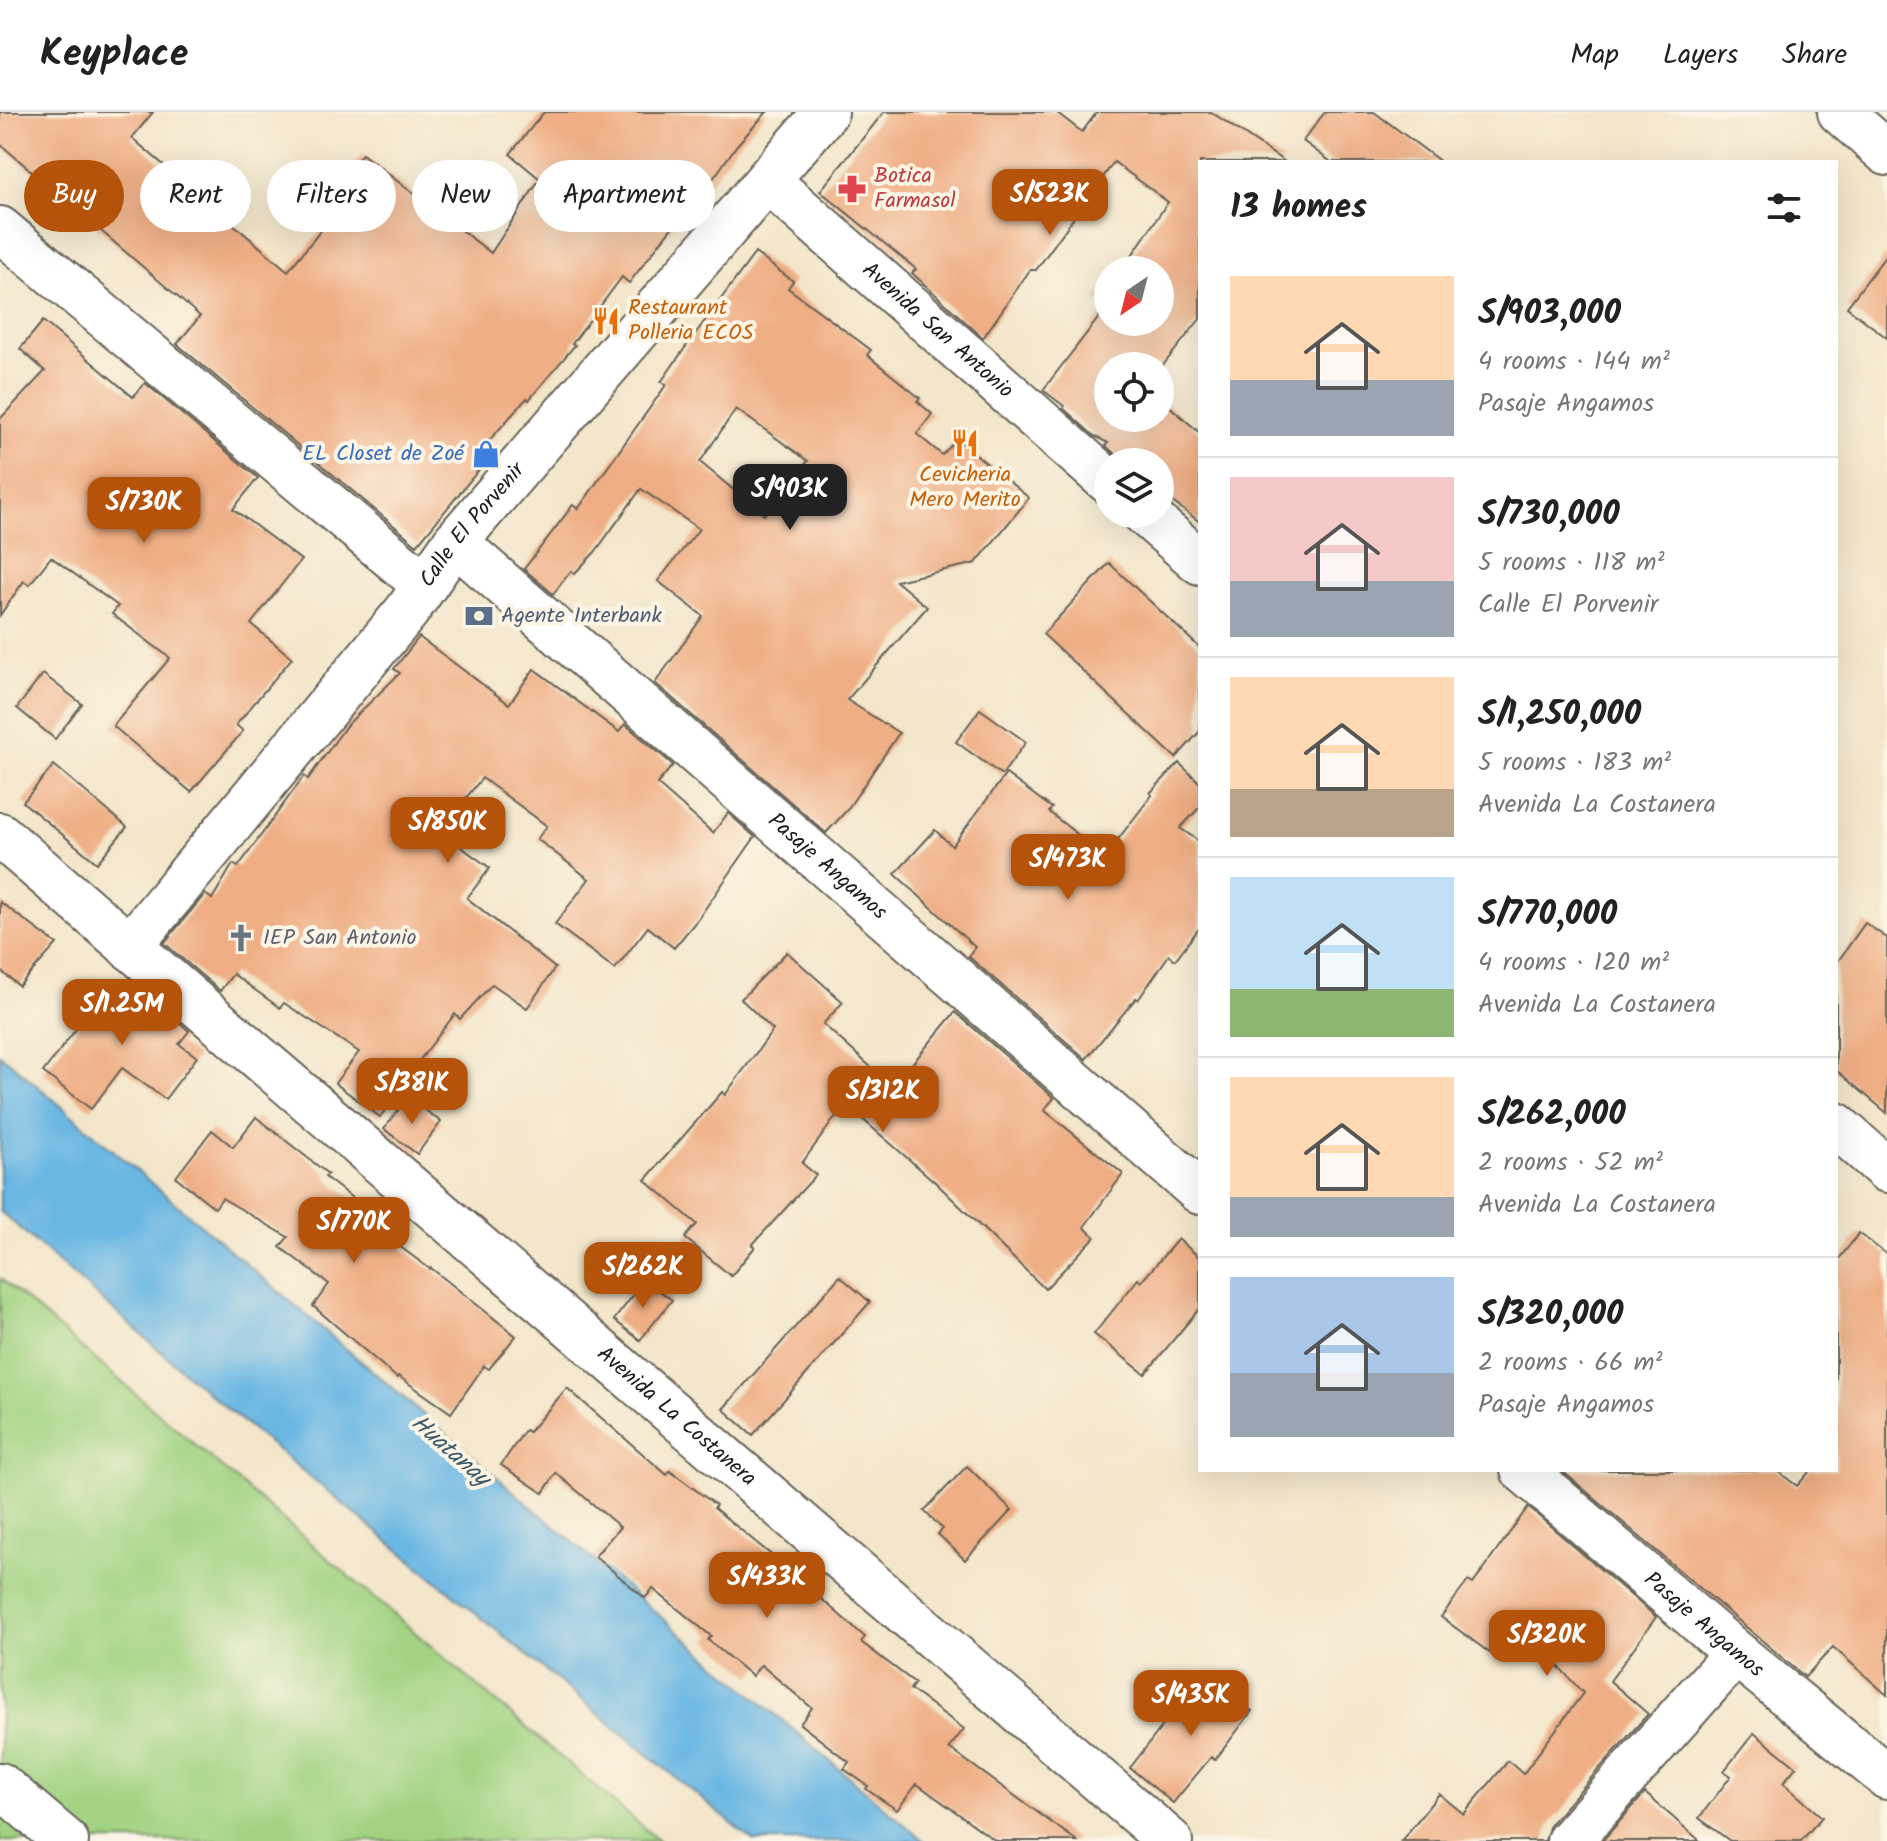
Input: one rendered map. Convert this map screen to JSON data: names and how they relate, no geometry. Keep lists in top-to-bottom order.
{
  "streets": {
    "street": [
      "Avenida San Antonio",
      "Calle El Porvenir",
      "Pasaje Angamos",
      "Avenida La Costanera"
    ]
  },
  "crossings": [
    ["Avenida San Antonio", "Calle El Porvenir"],
    ["Calle El Porvenir", "Pasaje Angamos"],
    ["Calle El Porvenir", "Avenida La Costanera"]
  ],
  "water": ["Huatanay"],
  "places": {
    "pharmacy": ["Botica Farmasol"],
    "restaurant": ["Restaurant Polleria ECOS", "Cevicheria Mero Merito"],
    "shop": ["EL Closet de Zoé"],
    "bank": ["Agente Interbank"],
    "church": ["IEP San Antonio"]
  },
  "north": "bottom left",
  "page": {
    "header": "Keyplace",
    "nav": ["Map", "Layers", "Share"],
    "chip": [
      "Buy",
      "Rent",
      "Filters",
      "New",
      "Apartment"
    ],
    "heading": "13 homes",
    "price": [
      "S/523K",
      "S/903K",
      "S/730K",
      "S/850K",
      "S/473K",
      "S/1.25M",
      "S/381K",
      "S/312K",
      "S/770K",
      "S/262K",
      "S/433K",
      "S/320K",
      "S/435K"
    ],
    "list": [
      {
        "name": "S/903,000",
        "note": "4 rooms · 144 m² · Pasaje Angamos"
      },
      {
        "name": "S/730,000",
        "note": "5 rooms · 118 m² · Calle El Porvenir"
      },
      {
        "name": "S/1,250,000",
        "note": "5 rooms · 183 m² · Avenida La Costanera"
      },
      {
        "name": "S/770,000",
        "note": "4 rooms · 120 m² · Avenida La Costanera"
      },
      {
        "name": "S/262,000",
        "note": "2 rooms · 52 m² · Avenida La Costanera"
      },
      {
        "name": "S/320,000",
        "note": "2 rooms · 66 m² · Pasaje Angamos"
      }
    ]
  }
}
